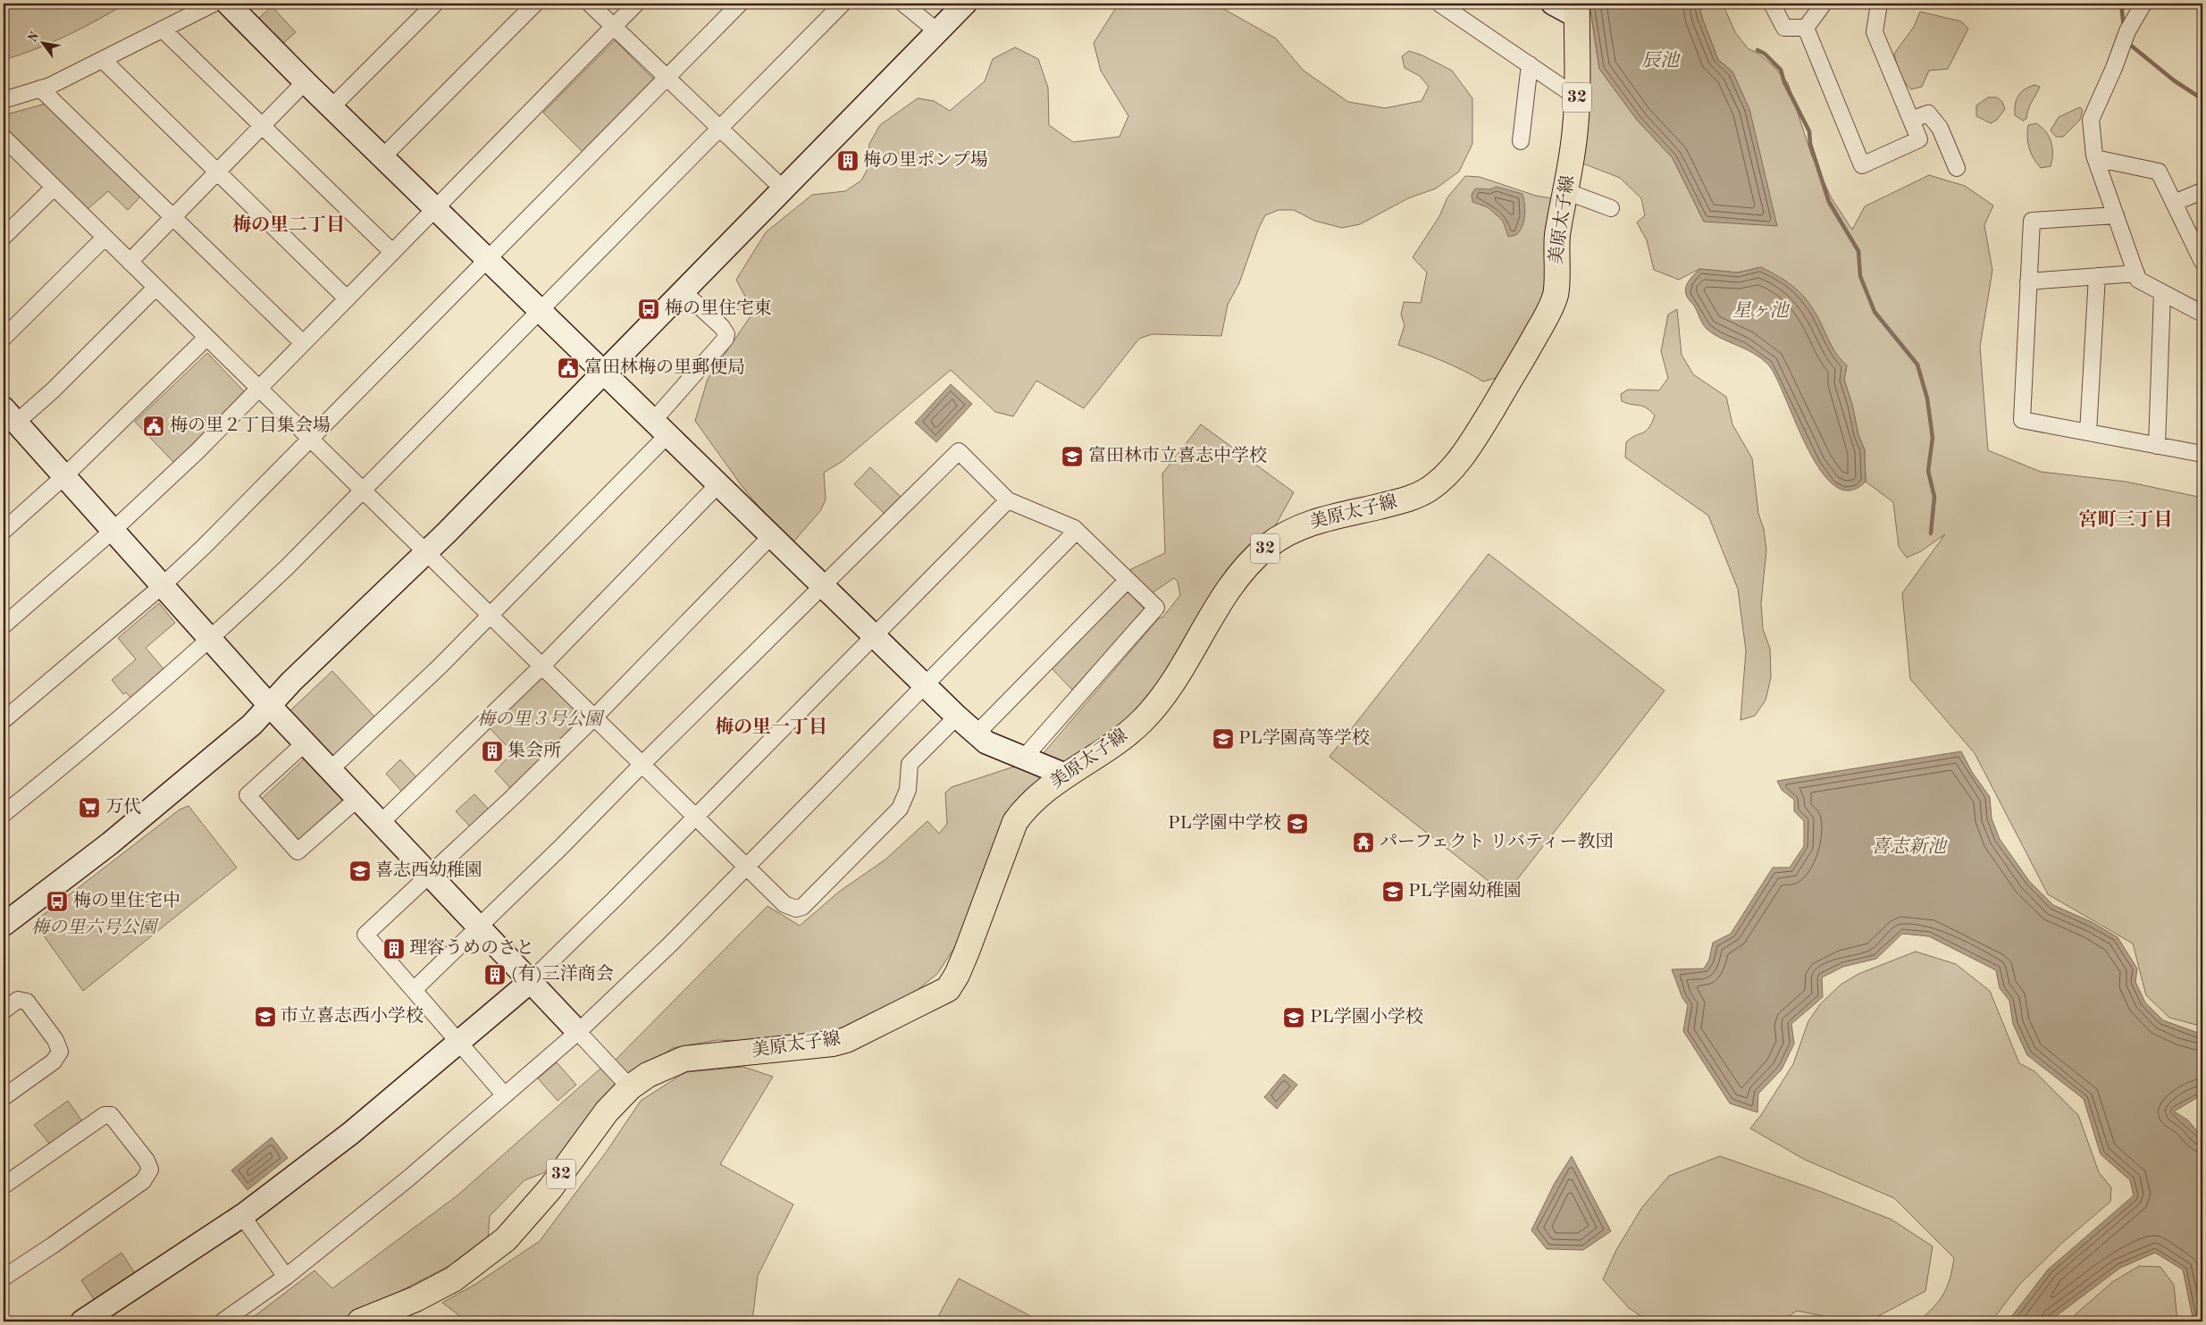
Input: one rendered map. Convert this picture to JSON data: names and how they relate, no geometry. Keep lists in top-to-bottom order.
{
  "streets": {
    "main road": ["32", "美原太子線"]
  },
  "districts": ["梅の里二丁目", "宮町三丁目", "梅の里一丁目"],
  "water": ["辰池", "星ヶ池", "喜志新池"],
  "parks": ["梅の里３号公園", "梅の里六号公園"],
  "places": {
    "building": [
      "梅の里ポンプ場",
      "集会所",
      "理容うめのさと",
      "(有)三洋商会"
    ],
    "bus stop": ["梅の里住宅東", "梅の里住宅中"],
    "public building": ["富田林梅の里郵便局", "梅の里２丁目集会場"],
    "school or university": [
      "富田林市立喜志中学校",
      "PL学園高等学校",
      "PL学園中学校",
      "喜志西幼稚園",
      "PL学園幼稚園",
      "市立喜志西小学校",
      "PL学園小学校"
    ],
    "supermarket": ["万代"],
    "temple": ["パーフェクト リバティー教団"]
  },
  "north": "top left"
}
